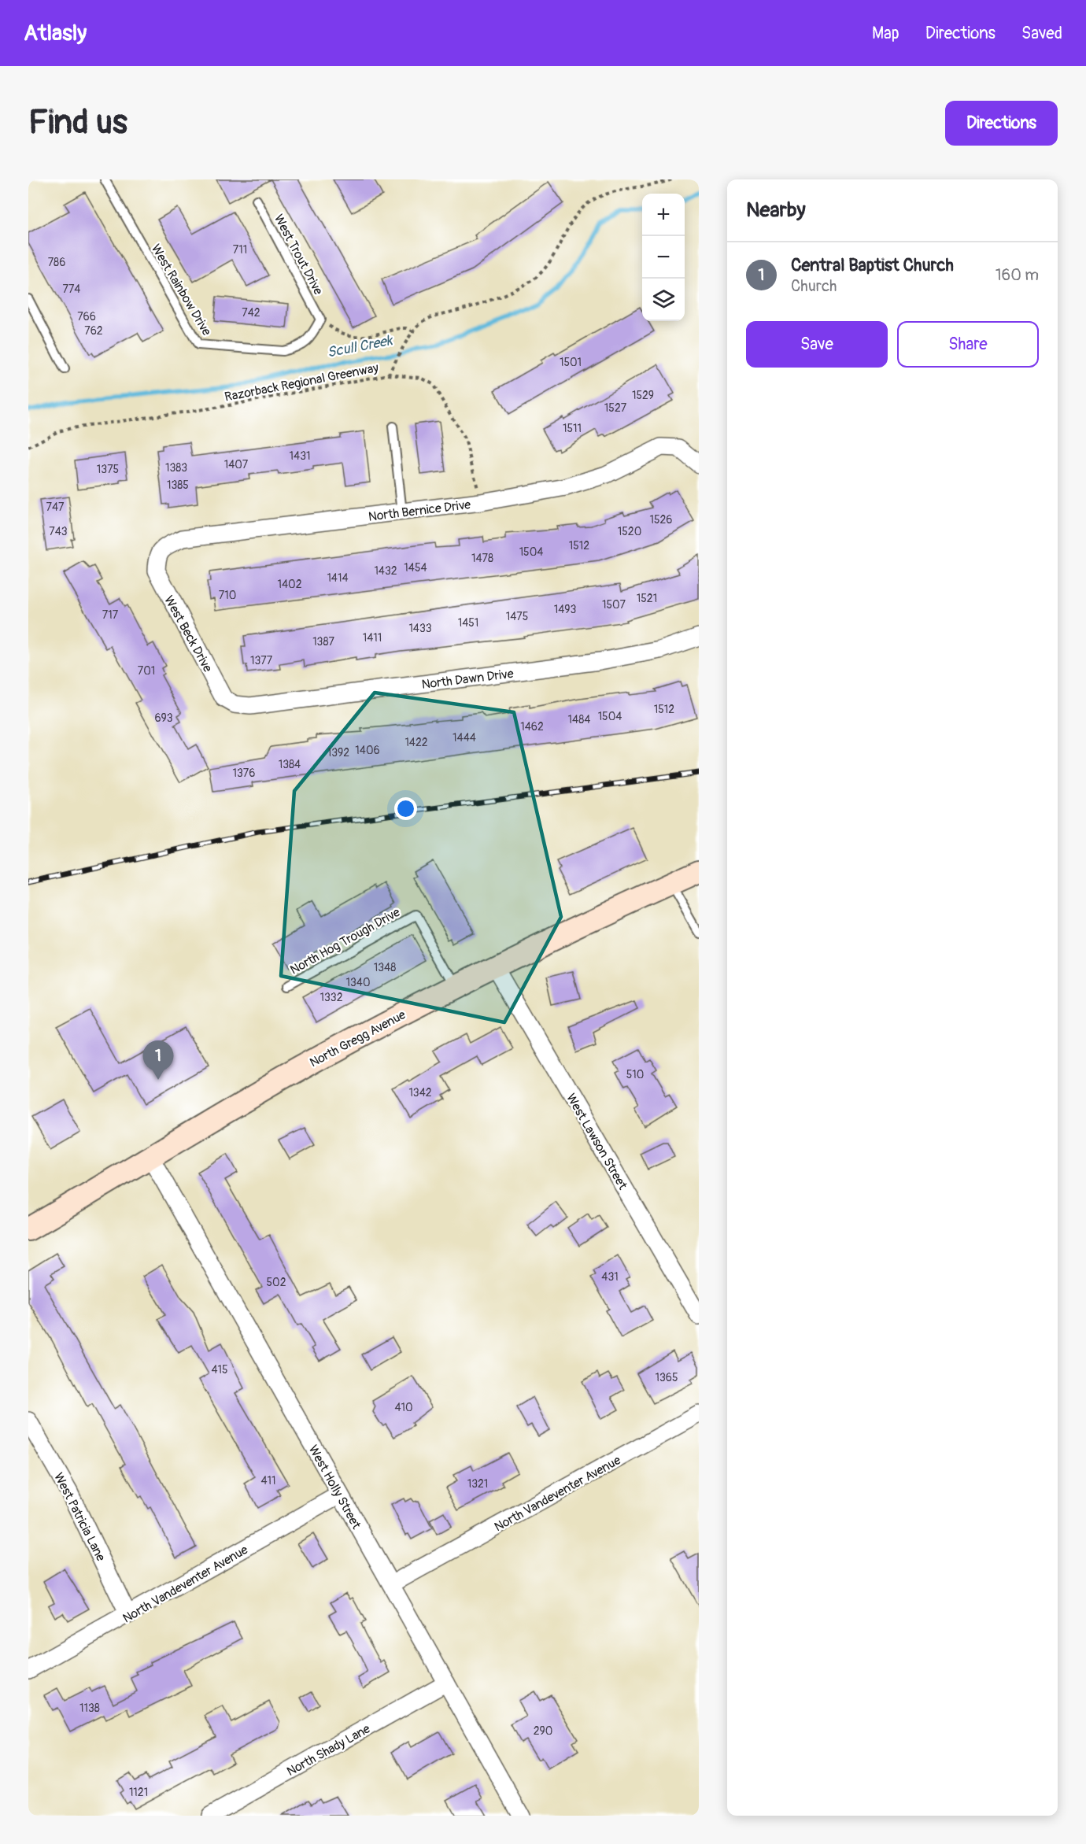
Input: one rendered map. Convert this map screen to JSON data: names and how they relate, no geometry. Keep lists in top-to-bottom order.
{
  "streets": {
    "main road": ["North Gregg Avenue"],
    "street": [
      "North Bernice Drive",
      "West Beck Drive",
      "North Dawn Drive",
      "West Lawson Street",
      "West Holly Street",
      "North Vandeventer Avenue",
      "West Patricia Lane",
      "North Shady Lane"
    ],
    "lane": ["West Trout Drive", "West Rainbow Drive", "North Hog Trough Drive"],
    "path": ["Razorback Regional Greenway"]
  },
  "crossings": [
    ["West Trout Drive", "West Rainbow Drive"],
    ["North Bernice Drive", "West Beck Drive"],
    ["West Beck Drive", "North Dawn Drive"],
    ["North Hog Trough Drive", "North Gregg Avenue"],
    ["North Gregg Avenue", "West Lawson Street"],
    ["North Gregg Avenue", "West Holly Street"],
    ["West Holly Street", "North Vandeventer Avenue"],
    ["West Holly Street", "North Shady Lane"],
    ["North Vandeventer Avenue", "West Patricia Lane"]
  ],
  "water": ["Scull Creek"],
  "house_numbers": [
    "711",
    "786",
    "774",
    "742",
    "766",
    "762",
    "1501",
    "1529",
    "1527",
    "1511",
    "1431",
    "1407",
    "1383",
    "1375",
    "1385",
    "747",
    "1526",
    "743",
    "1520",
    "1512",
    "1504",
    "1478",
    "1454",
    "1432",
    "1414",
    "1402",
    "710",
    "1521",
    "1507",
    "1493",
    "717",
    "1475",
    "1451",
    "1433",
    "1411",
    "1387",
    "1377",
    "701",
    "1512",
    "1504",
    "693",
    "1484",
    "1462",
    "1444",
    "1422",
    "1406",
    "1392",
    "1384",
    "1376",
    "1348",
    "1340",
    "1332",
    "510",
    "1342",
    "431",
    "502",
    "415",
    "1365",
    "410",
    "411",
    "1321",
    "1138",
    "290",
    "1121"
  ],
  "page": {
    "header": "Atlasly",
    "nav": ["Map", "Directions", "Saved"],
    "buttons": [
      "Directions",
      ["Save", "Share"]
    ],
    "title": "Find us",
    "heading": "Nearby",
    "map_buttons": ["+", "−"],
    "list": [
      {
        "mark": "1",
        "name": "Central Baptist Church",
        "note": "Church",
        "value": "160 m"
      }
    ],
    "pins": "1"
  }
}
